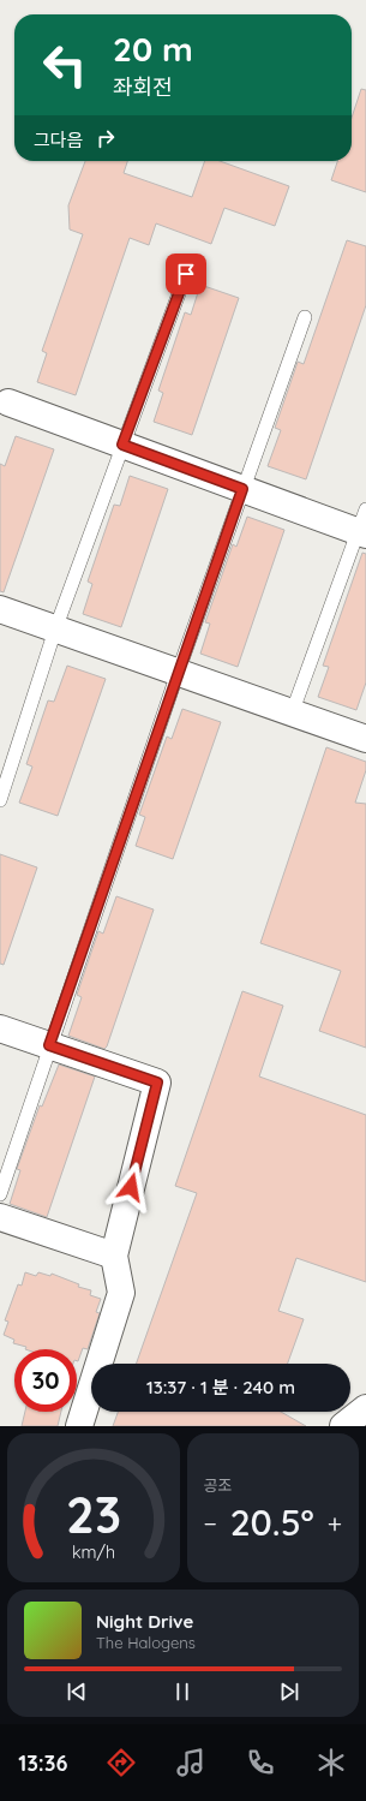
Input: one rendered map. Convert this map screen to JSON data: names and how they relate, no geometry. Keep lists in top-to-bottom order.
{
  "page": {
    "turn": ["20 m", "좌회전"],
    "then": "그다음",
    "limit": "30",
    "trip": "13:37 · 1 분 · 240 m",
    "tile": "공조",
    "heat": ["−", "20.5°", "+"],
    "song": ["Night Drive", "The Halogens"],
    "tabs": "13:36",
    "gauge": ["23", "km/h"]
  }
}
